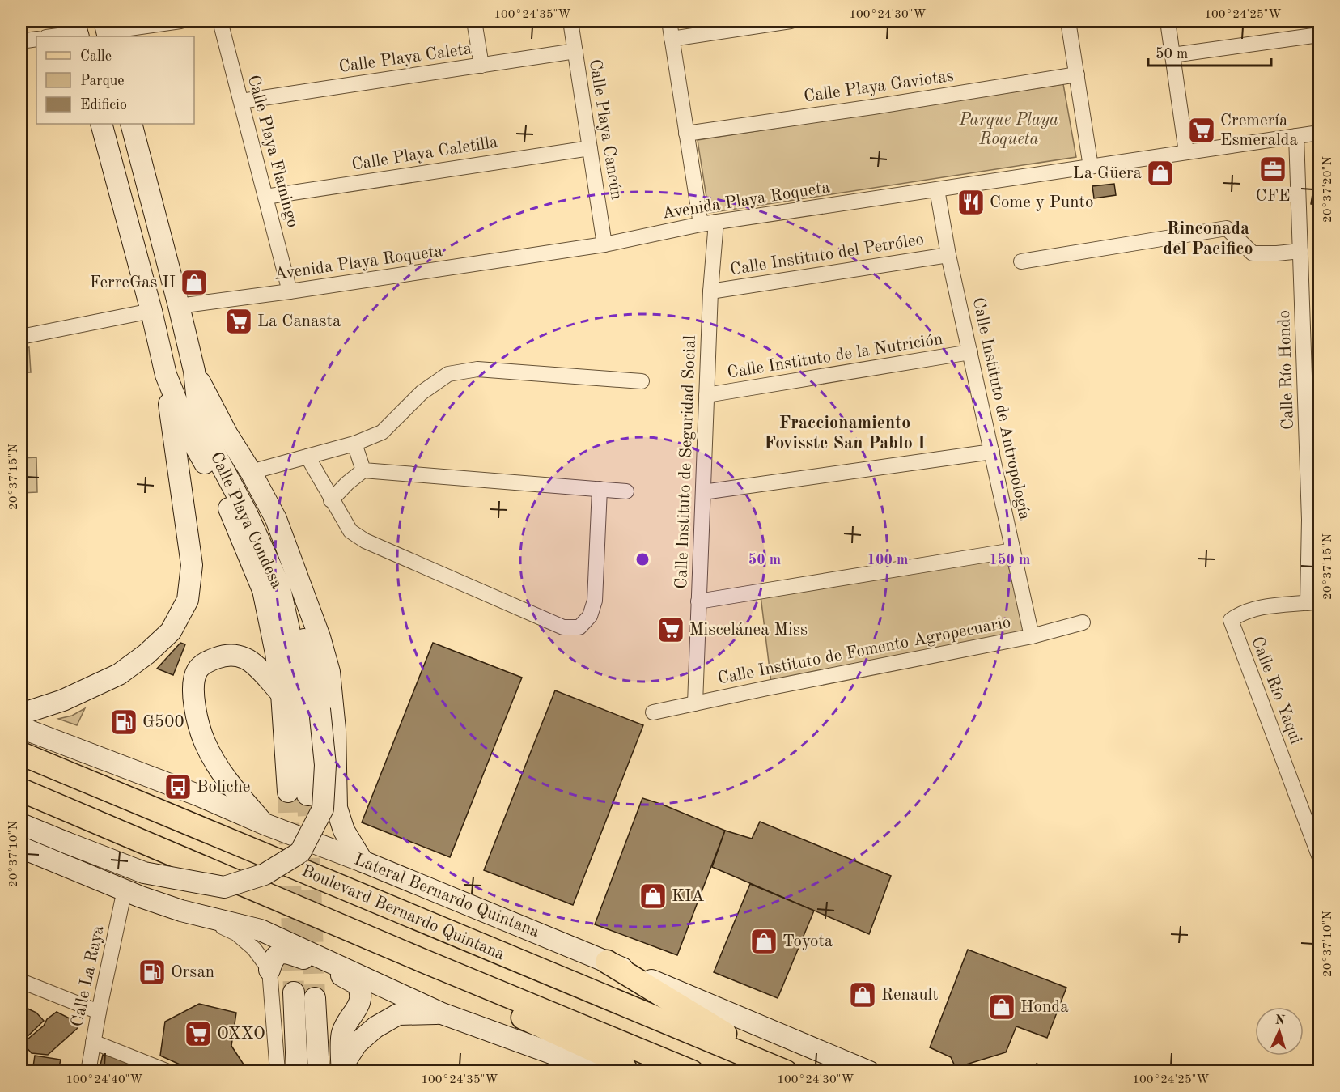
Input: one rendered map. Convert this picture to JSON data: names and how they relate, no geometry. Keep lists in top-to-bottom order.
{
  "streets": {
    "main road": ["Boulevard Bernardo Quintana"],
    "street": [
      "Calle Playa Caleta",
      "Calle Playa Gaviotas",
      "Calle Playa Cancún",
      "Calle Playa Flamingo",
      "Calle Playa Caletilla",
      "Avenida Playa Roqueta",
      "Calle Instituto del Petróleo",
      "Calle Instituto de la Nutrición",
      "Calle Río Hondo",
      "Calle Instituto de Antropología",
      "Calle Instituto de Seguridad Social",
      "Calle Playa Condesa",
      "Calle Instituto de Fomento Agropecuario",
      "Calle Río Yaqui",
      "Lateral Bernardo Quintana",
      "Calle La Raya"
    ]
  },
  "crossings": [
    ["Calle Playa Caleta", "Calle Playa Cancún"],
    ["Calle Playa Caleta", "Calle Playa Flamingo"],
    ["Calle Playa Cancún", "Calle Playa Caletilla"],
    ["Calle Playa Cancún", "Avenida Playa Roqueta"],
    ["Calle Playa Flamingo", "Calle Playa Caletilla"],
    ["Calle Playa Flamingo", "Avenida Playa Roqueta"],
    ["Avenida Playa Roqueta", "Calle Río Hondo"],
    ["Avenida Playa Roqueta", "Calle Instituto de Antropología"],
    ["Avenida Playa Roqueta", "Calle Instituto de Seguridad Social"],
    ["Avenida Playa Roqueta", "Calle Playa Condesa"],
    ["Calle Instituto del Petróleo", "Calle Instituto de Antropología"],
    ["Calle Instituto del Petróleo", "Calle Instituto de Seguridad Social"],
    ["Calle Instituto de la Nutrición", "Calle Instituto de Antropología"],
    ["Calle Instituto de la Nutrición", "Calle Instituto de Seguridad Social"],
    ["Calle Río Hondo", "Calle Río Yaqui"],
    ["Calle Instituto de Antropología", "Calle Instituto de Fomento Agropecuario"],
    ["Calle Instituto de Seguridad Social", "Calle Instituto de Fomento Agropecuario"]
  ],
  "districts": ["Rinconada del Pacifico", "Fraccionamiento Fovisste San Pablo I"],
  "parks": ["Parque Playa Roqueta"],
  "places": {
    "supermarket": [
      "Cremería Esmeralda",
      "La Canasta",
      "Miscelánea Miss",
      "OXXO"
    ],
    "office": ["CFE"],
    "shop": [
      "La Güera",
      "FerreGas II",
      "KIA",
      "Toyota",
      "Renault",
      "Honda"
    ],
    "restaurant": ["Come y Punto"],
    "fuel station": ["G500", "Orsan"],
    "bus stop": ["Boliche"]
  },
  "legend": ["Calle", "Parque", "Edificio"],
  "scale_bar": "50 m",
  "north": "top",
  "coordinates": [
    "100°24'35\"W",
    "100°24'30\"W",
    "100°24'25\"W",
    "20°37'20\"N",
    "20°37'15\"N",
    "20°37'10\"N",
    "100°24'40\"W"
  ],
  "rings": ["50 m", "100 m", "150 m"]
}
